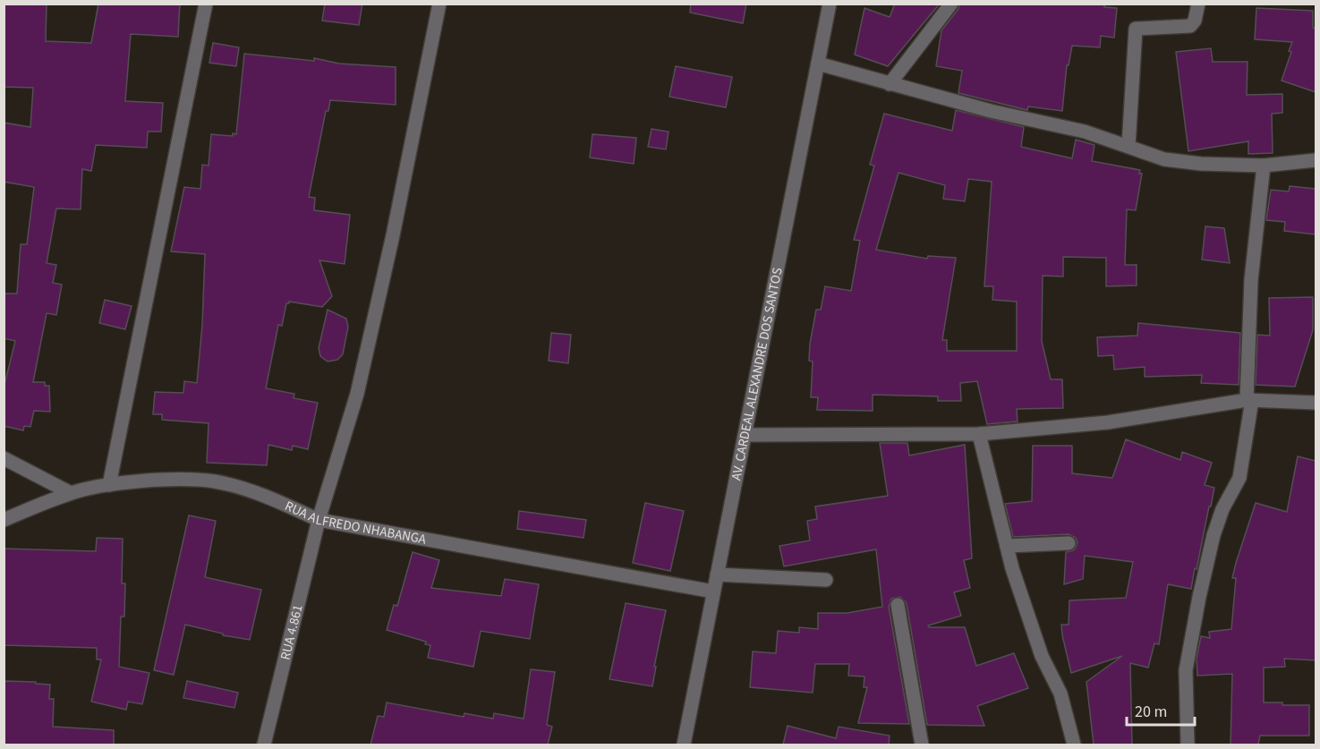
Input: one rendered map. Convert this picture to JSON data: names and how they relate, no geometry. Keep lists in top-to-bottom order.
{
  "streets": {
    "street": ["AV. CARDEAL ALEXANDRE DOS SANTOS", "RUA ALFREDO NHABANGA", "RUA 4.861"]
  },
  "crossings": [
    ["AV. CARDEAL ALEXANDRE DOS SANTOS", "RUA ALFREDO NHABANGA"],
    ["RUA ALFREDO NHABANGA", "RUA 4.861"]
  ],
  "scale_bar": "20 m"
}
